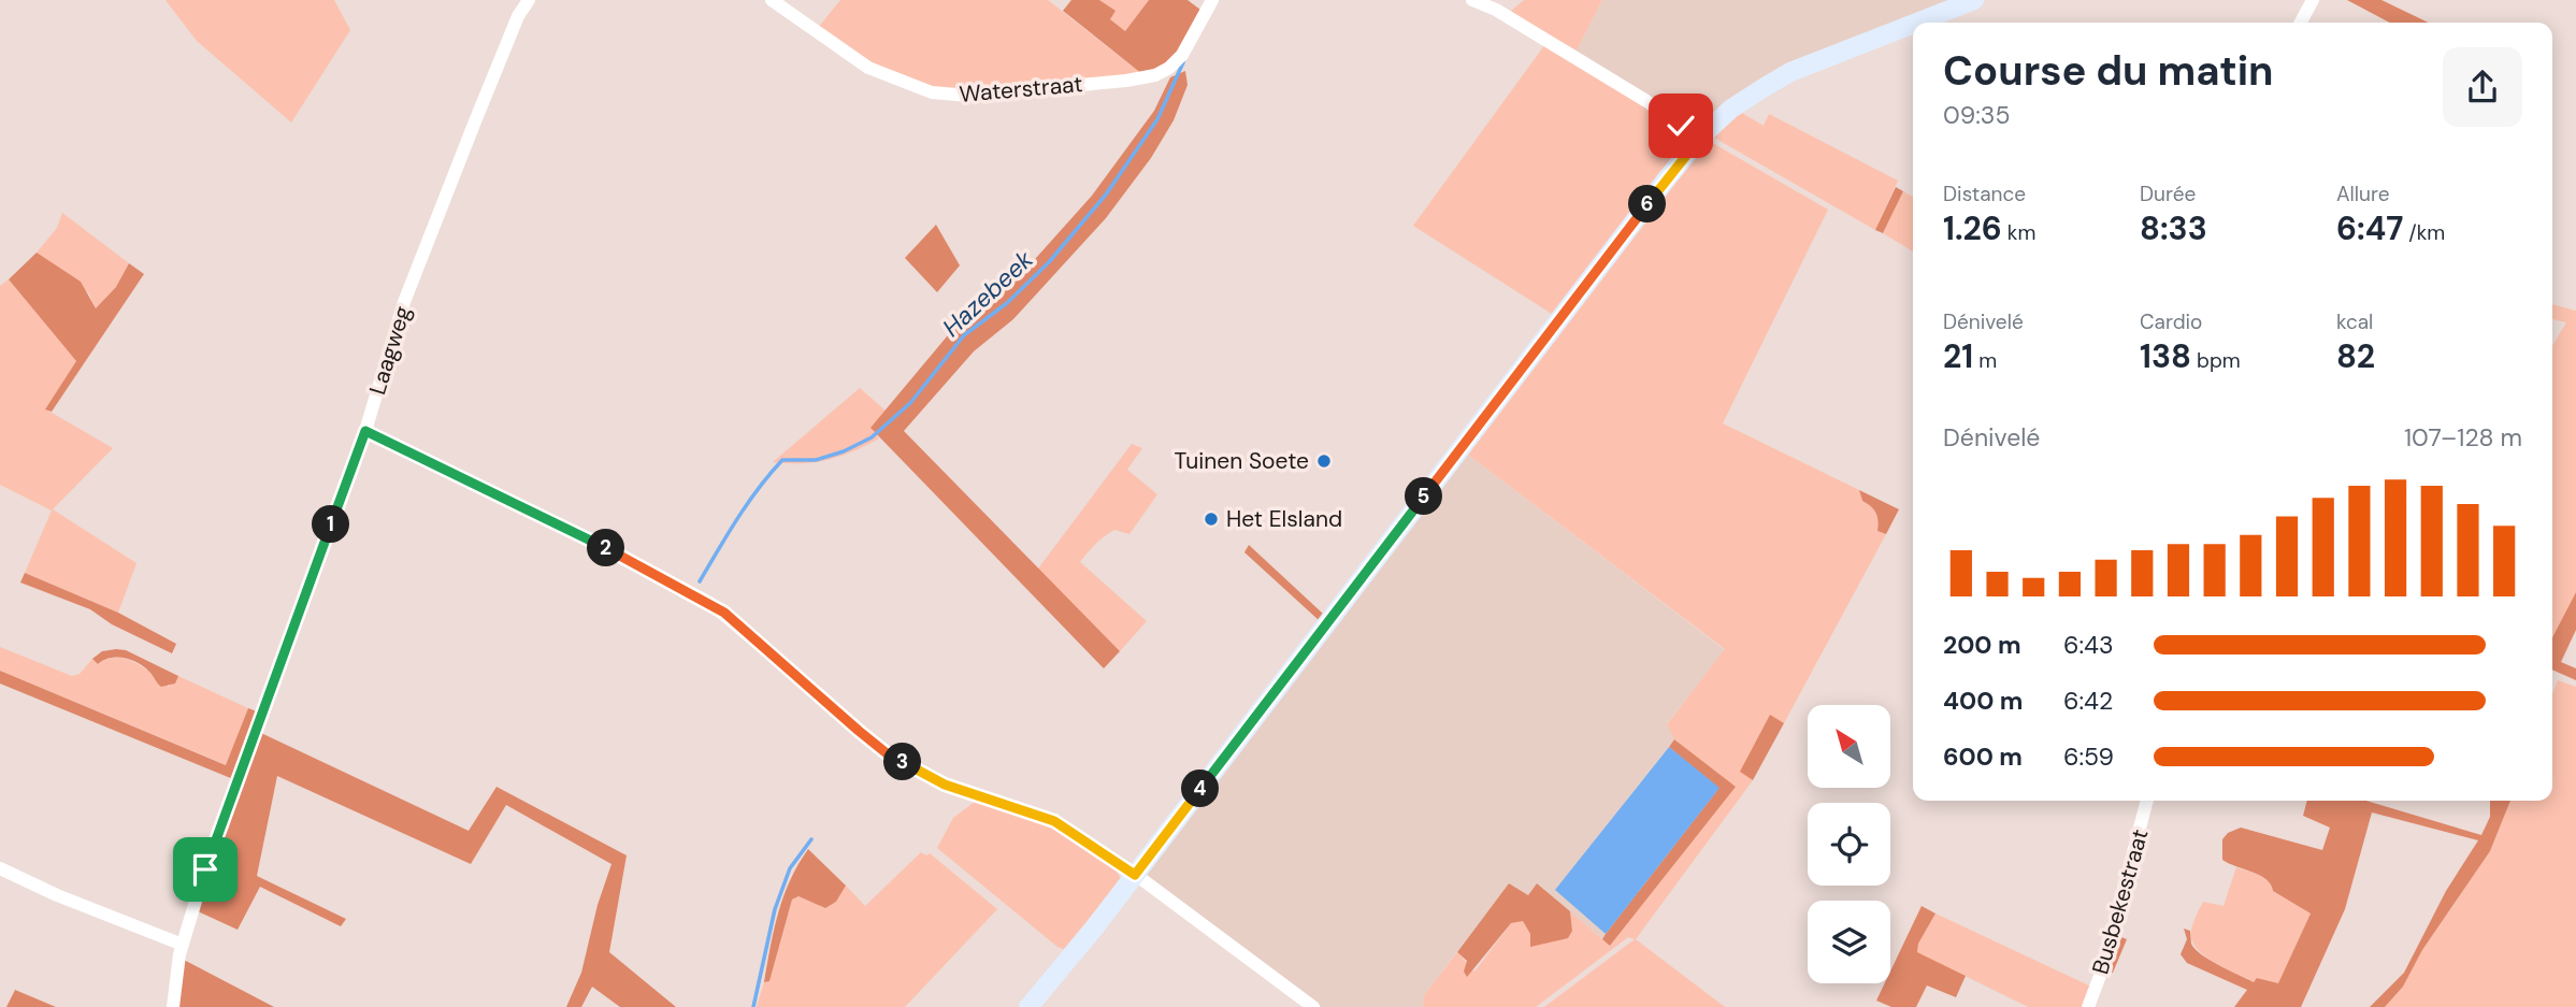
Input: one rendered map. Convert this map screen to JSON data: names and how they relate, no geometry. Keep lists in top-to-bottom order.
{
  "streets": {
    "street": ["Waterstraat", "Laagweg", "Busbekestraat"]
  },
  "water": ["Hazebeek"],
  "places": ["Tuinen Soete", "Het Elsland"],
  "north": "top left",
  "page": {
    "heading": ["Course du matin", "09:35"],
    "stats": [
      ["Distance", "1.26 km"],
      ["Durée", "8:33"],
      ["Allure", "6:47 /km"],
      ["Dénivelé", "21 m"],
      ["Cardio", "138 bpm"],
      ["kcal", "82"]
    ],
    "pins": [
      "6",
      "5",
      "1",
      "2",
      "3",
      "4"
    ],
    "chart": ["Dénivelé", "107–128 m"],
    "list": [
      {
        "name": "200 m",
        "note": "6:43"
      },
      {
        "name": "400 m",
        "note": "6:42"
      },
      {
        "name": "600 m",
        "note": "6:59"
      }
    ]
  }
}
